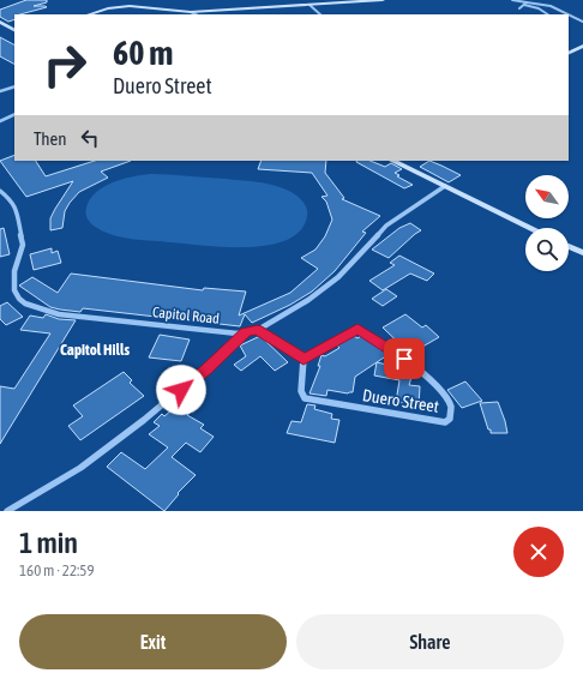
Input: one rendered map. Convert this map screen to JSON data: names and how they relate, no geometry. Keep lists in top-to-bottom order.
{
  "streets": {
    "street": ["Capitol Road", "Duero Street"]
  },
  "districts": ["Capitol Hills"],
  "north": "top left",
  "page": {
    "turn": ["60 m", "Duero Street"],
    "then": "Then",
    "heading": ["1 min", "160 m · 22:59"],
    "buttons": ["Exit", "Share"]
  }
}
